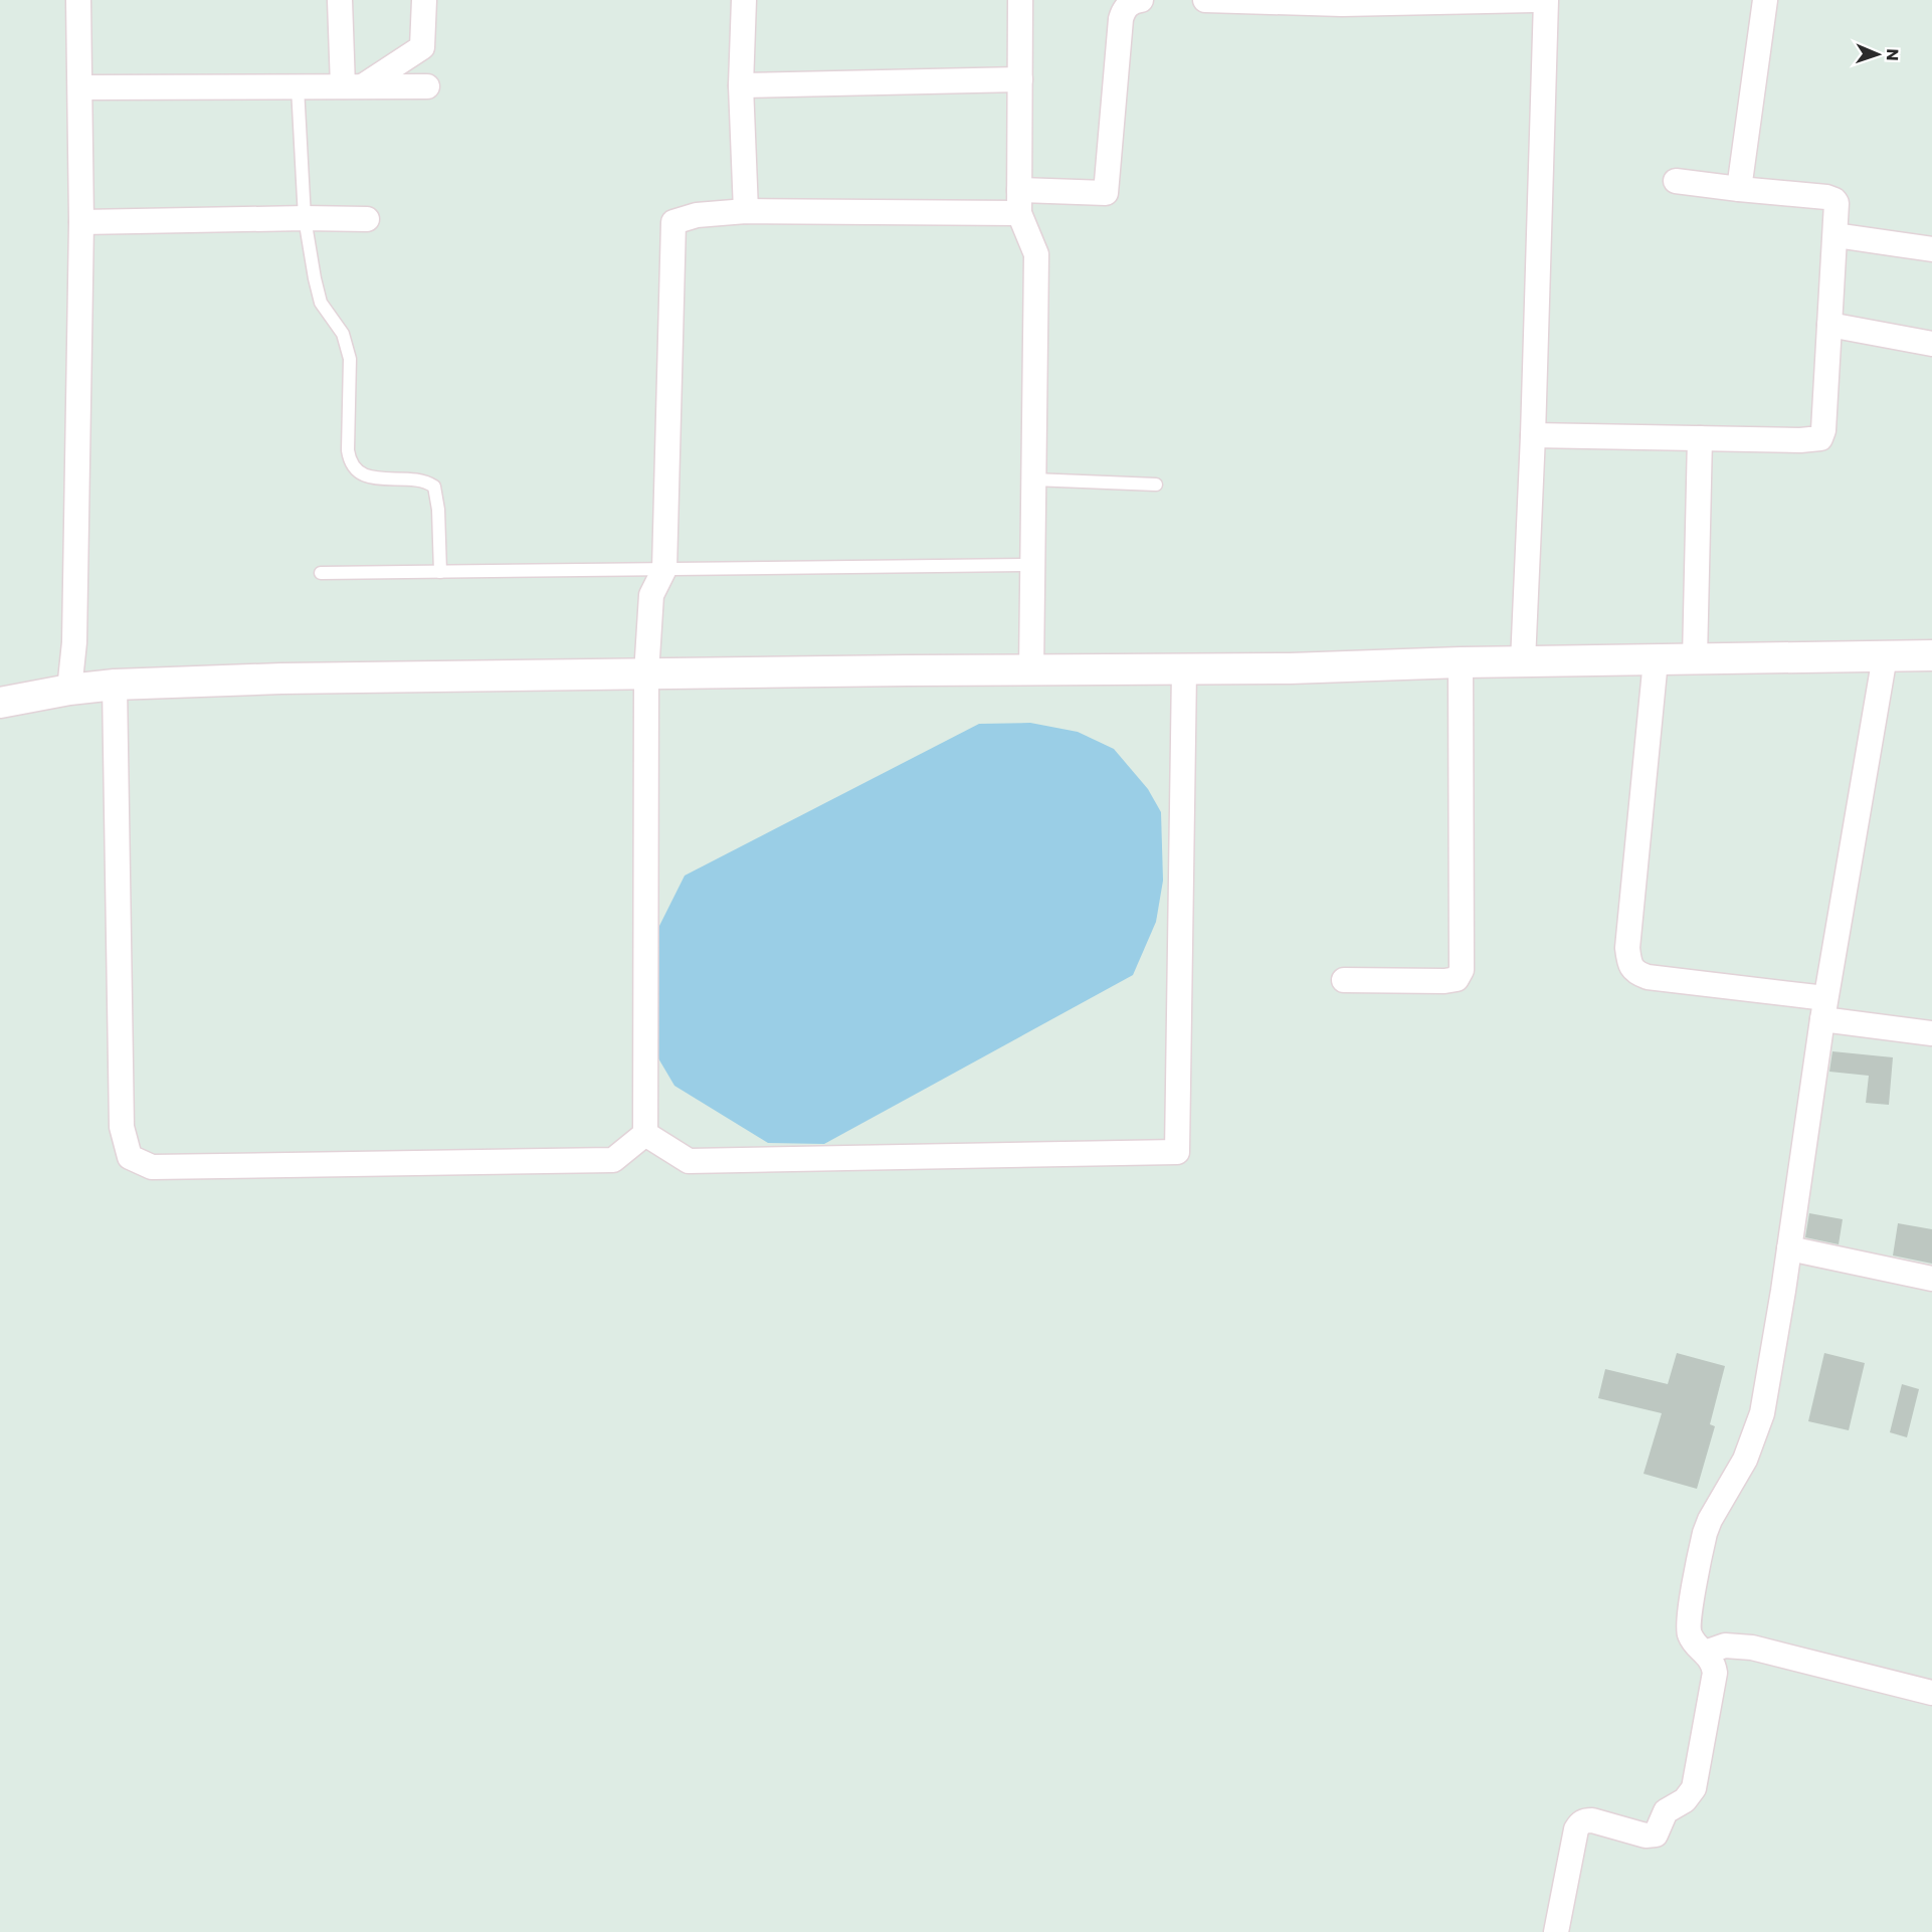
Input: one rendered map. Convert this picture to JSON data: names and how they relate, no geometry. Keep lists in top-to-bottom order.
{
  "north": "right"
}
